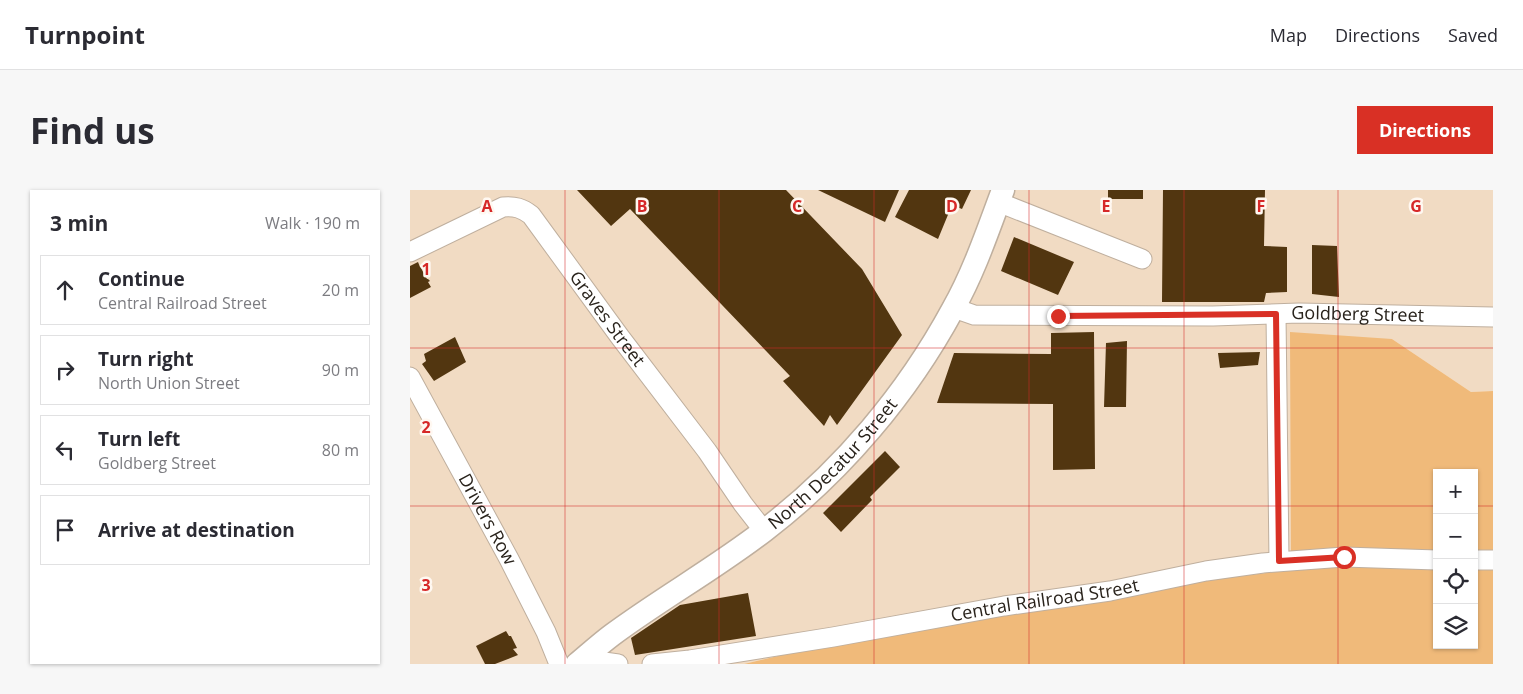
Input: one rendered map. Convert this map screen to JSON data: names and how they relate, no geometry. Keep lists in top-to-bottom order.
{
  "streets": {
    "street": [
      "Goldberg Street",
      "Graves Street",
      "North Decatur Street",
      "Drivers Row",
      "Central Railroad Street"
    ]
  },
  "crossings": [
    ["Goldberg Street", "North Decatur Street"],
    ["Graves Street", "North Decatur Street"]
  ],
  "page": {
    "header": "Turnpoint",
    "nav": ["Map", "Directions", "Saved"],
    "buttons": "Directions",
    "title": "Find us",
    "heading": ["3 min", "Walk · 190 m"],
    "list": [
      ["Continue", "Central Railroad Street", "20 m"],
      ["Turn right", "North Union Street", "90 m"],
      ["Turn left", "Goldberg Street", "80 m"],
      "Arrive at destination"
    ],
    "map_buttons": ["+", "−"]
  },
  "grid": {
    "columns": [
      "A",
      "B",
      "C",
      "D",
      "E",
      "F",
      "G"
    ],
    "rows": ["1", "2", "3"]
  }
}
